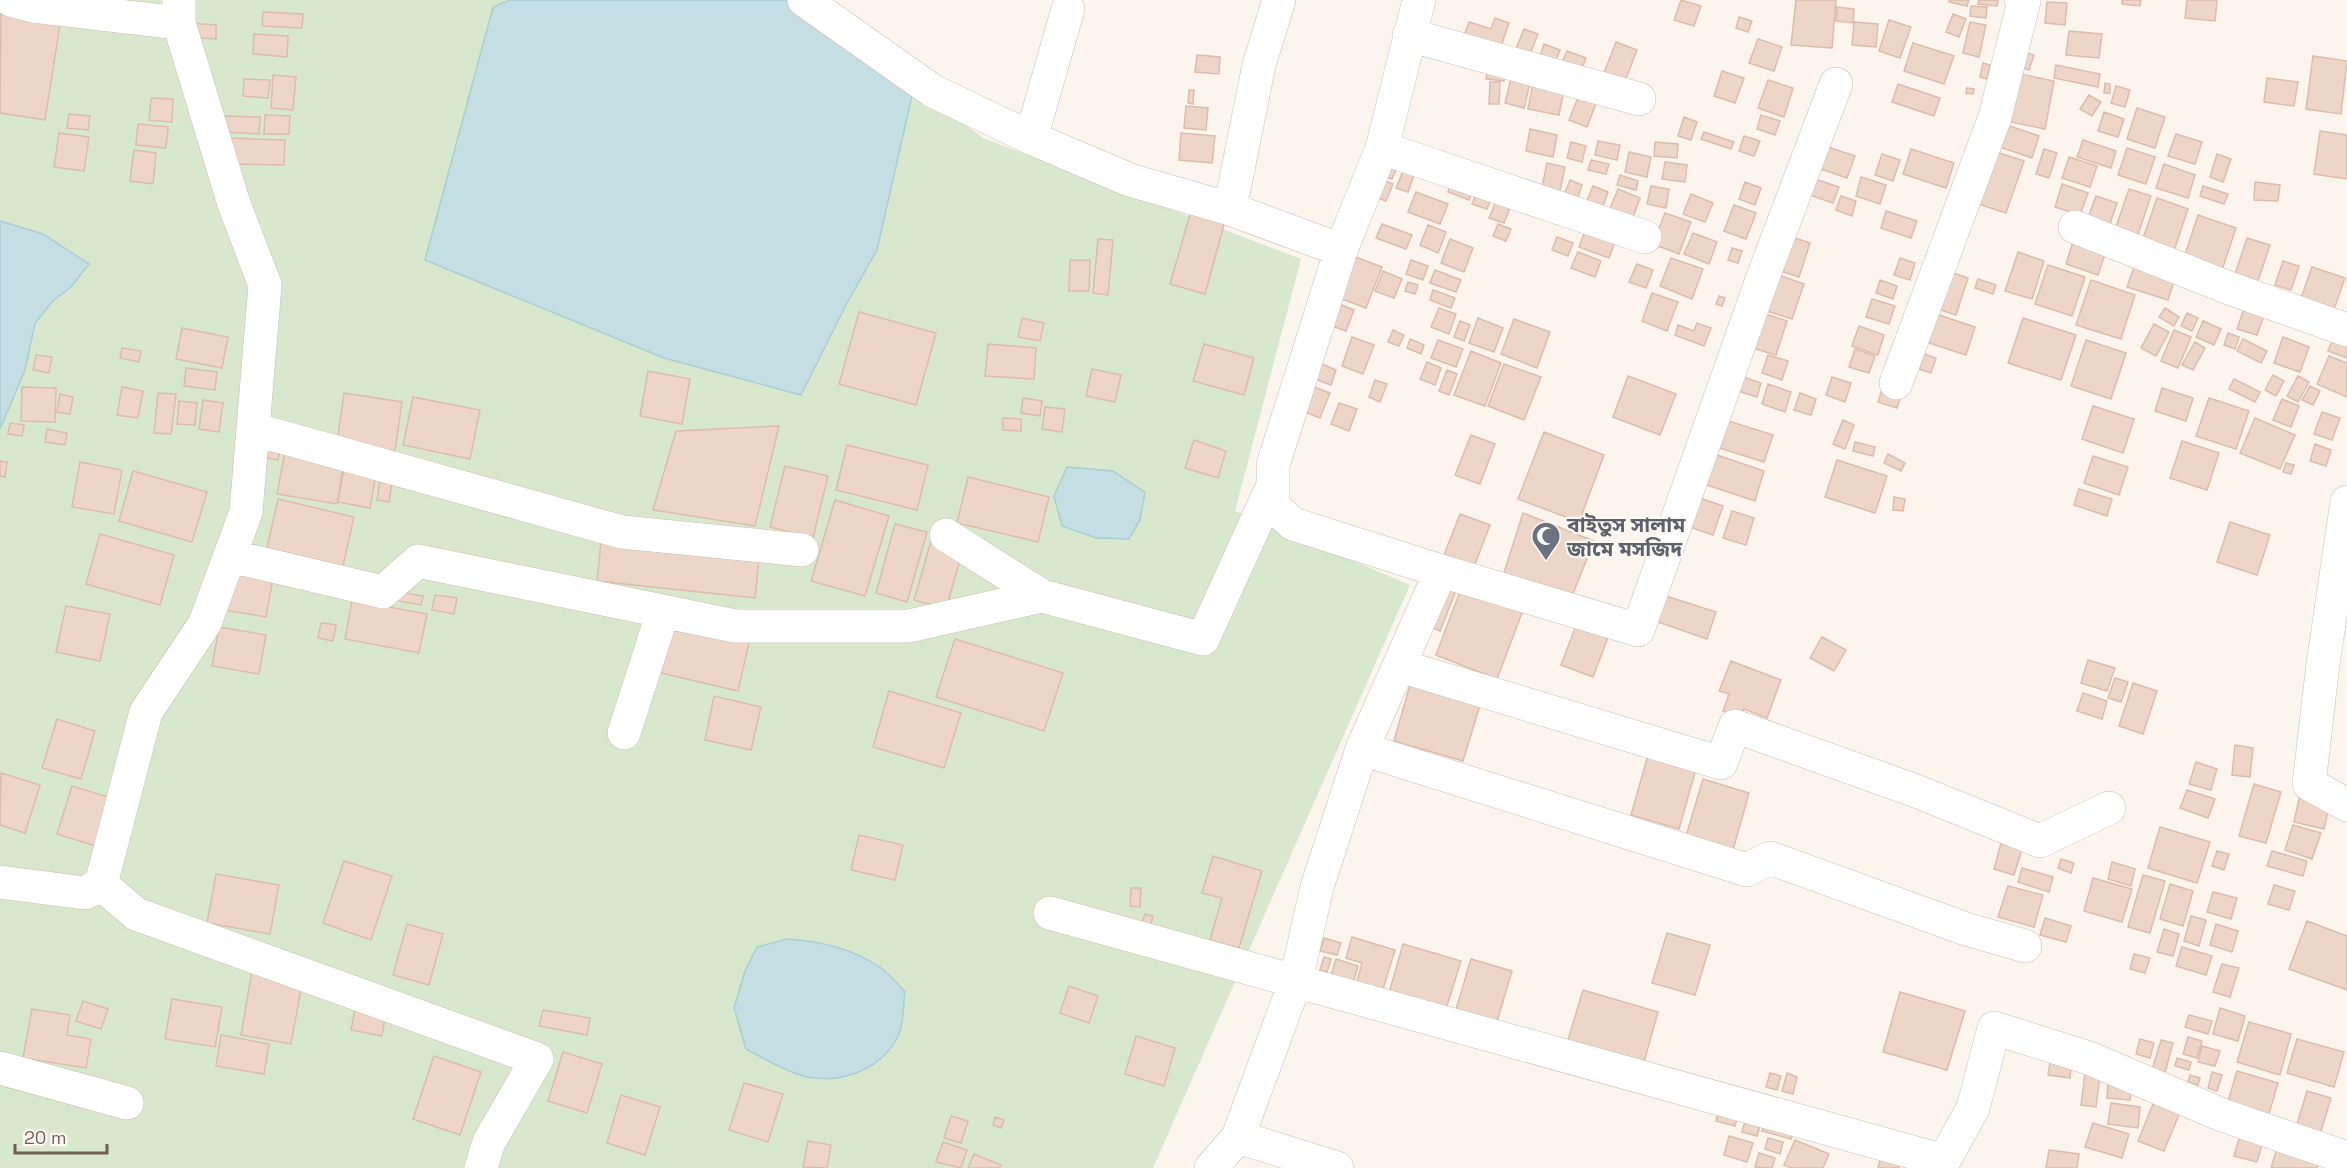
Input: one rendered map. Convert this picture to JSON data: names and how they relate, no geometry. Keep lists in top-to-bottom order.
{
  "places": {
    "mosque": ["বাইতুস সালাম জামে মসজিদ"]
  },
  "scale_bar": "20 m"
}
